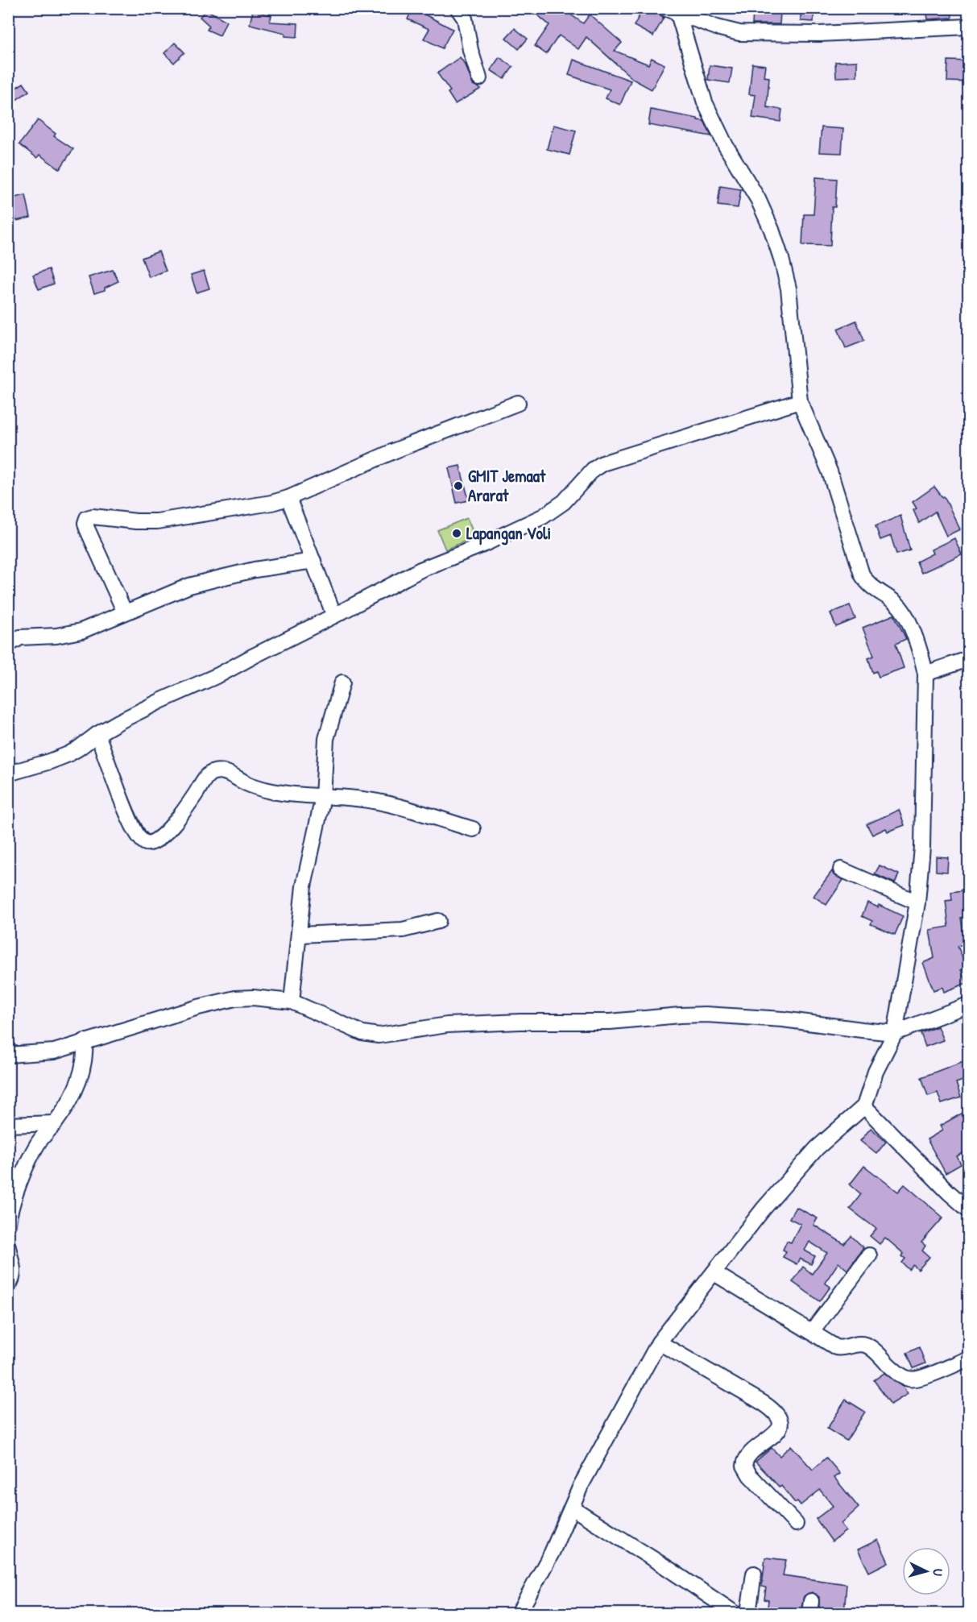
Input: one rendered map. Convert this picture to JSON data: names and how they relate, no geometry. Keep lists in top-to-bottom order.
{
  "places": ["GMIT Jemaat Ararat", "Lapangan Voli"],
  "north": "right"
}
